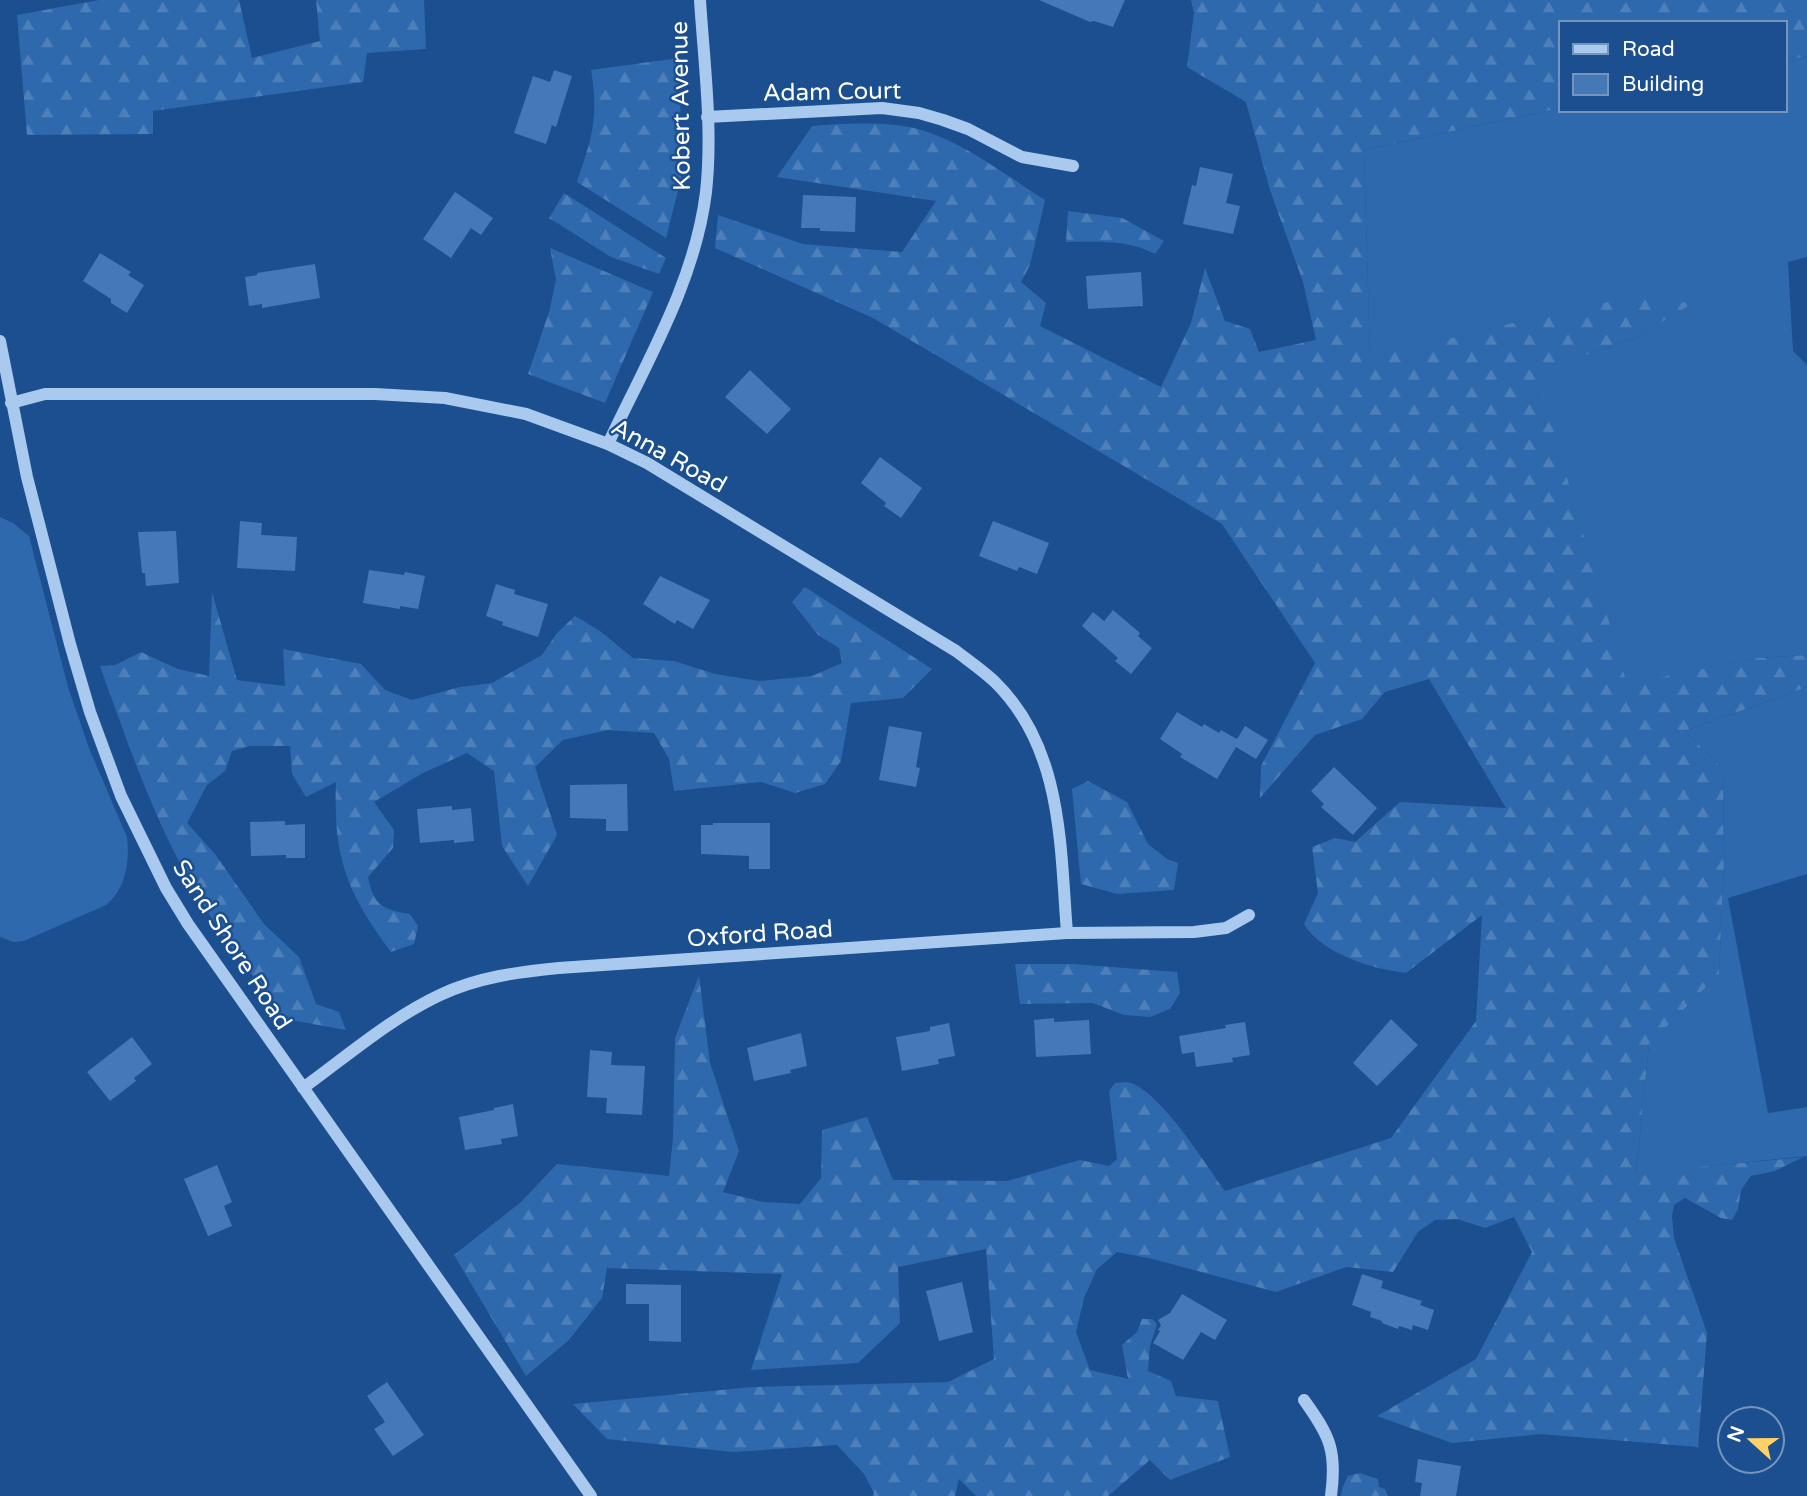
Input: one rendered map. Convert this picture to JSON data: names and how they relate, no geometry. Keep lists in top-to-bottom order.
{
  "streets": {
    "street": [
      "Adam Court",
      "Kobert Avenue",
      "Anna Road",
      "Oxford Road",
      "Sand Shore Road"
    ]
  },
  "crossings": [
    ["Adam Court", "Kobert Avenue"],
    ["Kobert Avenue", "Anna Road"],
    ["Anna Road", "Oxford Road"],
    ["Anna Road", "Sand Shore Road"],
    ["Oxford Road", "Sand Shore Road"]
  ],
  "legend": ["Road", "Building"],
  "north": "left"
}
